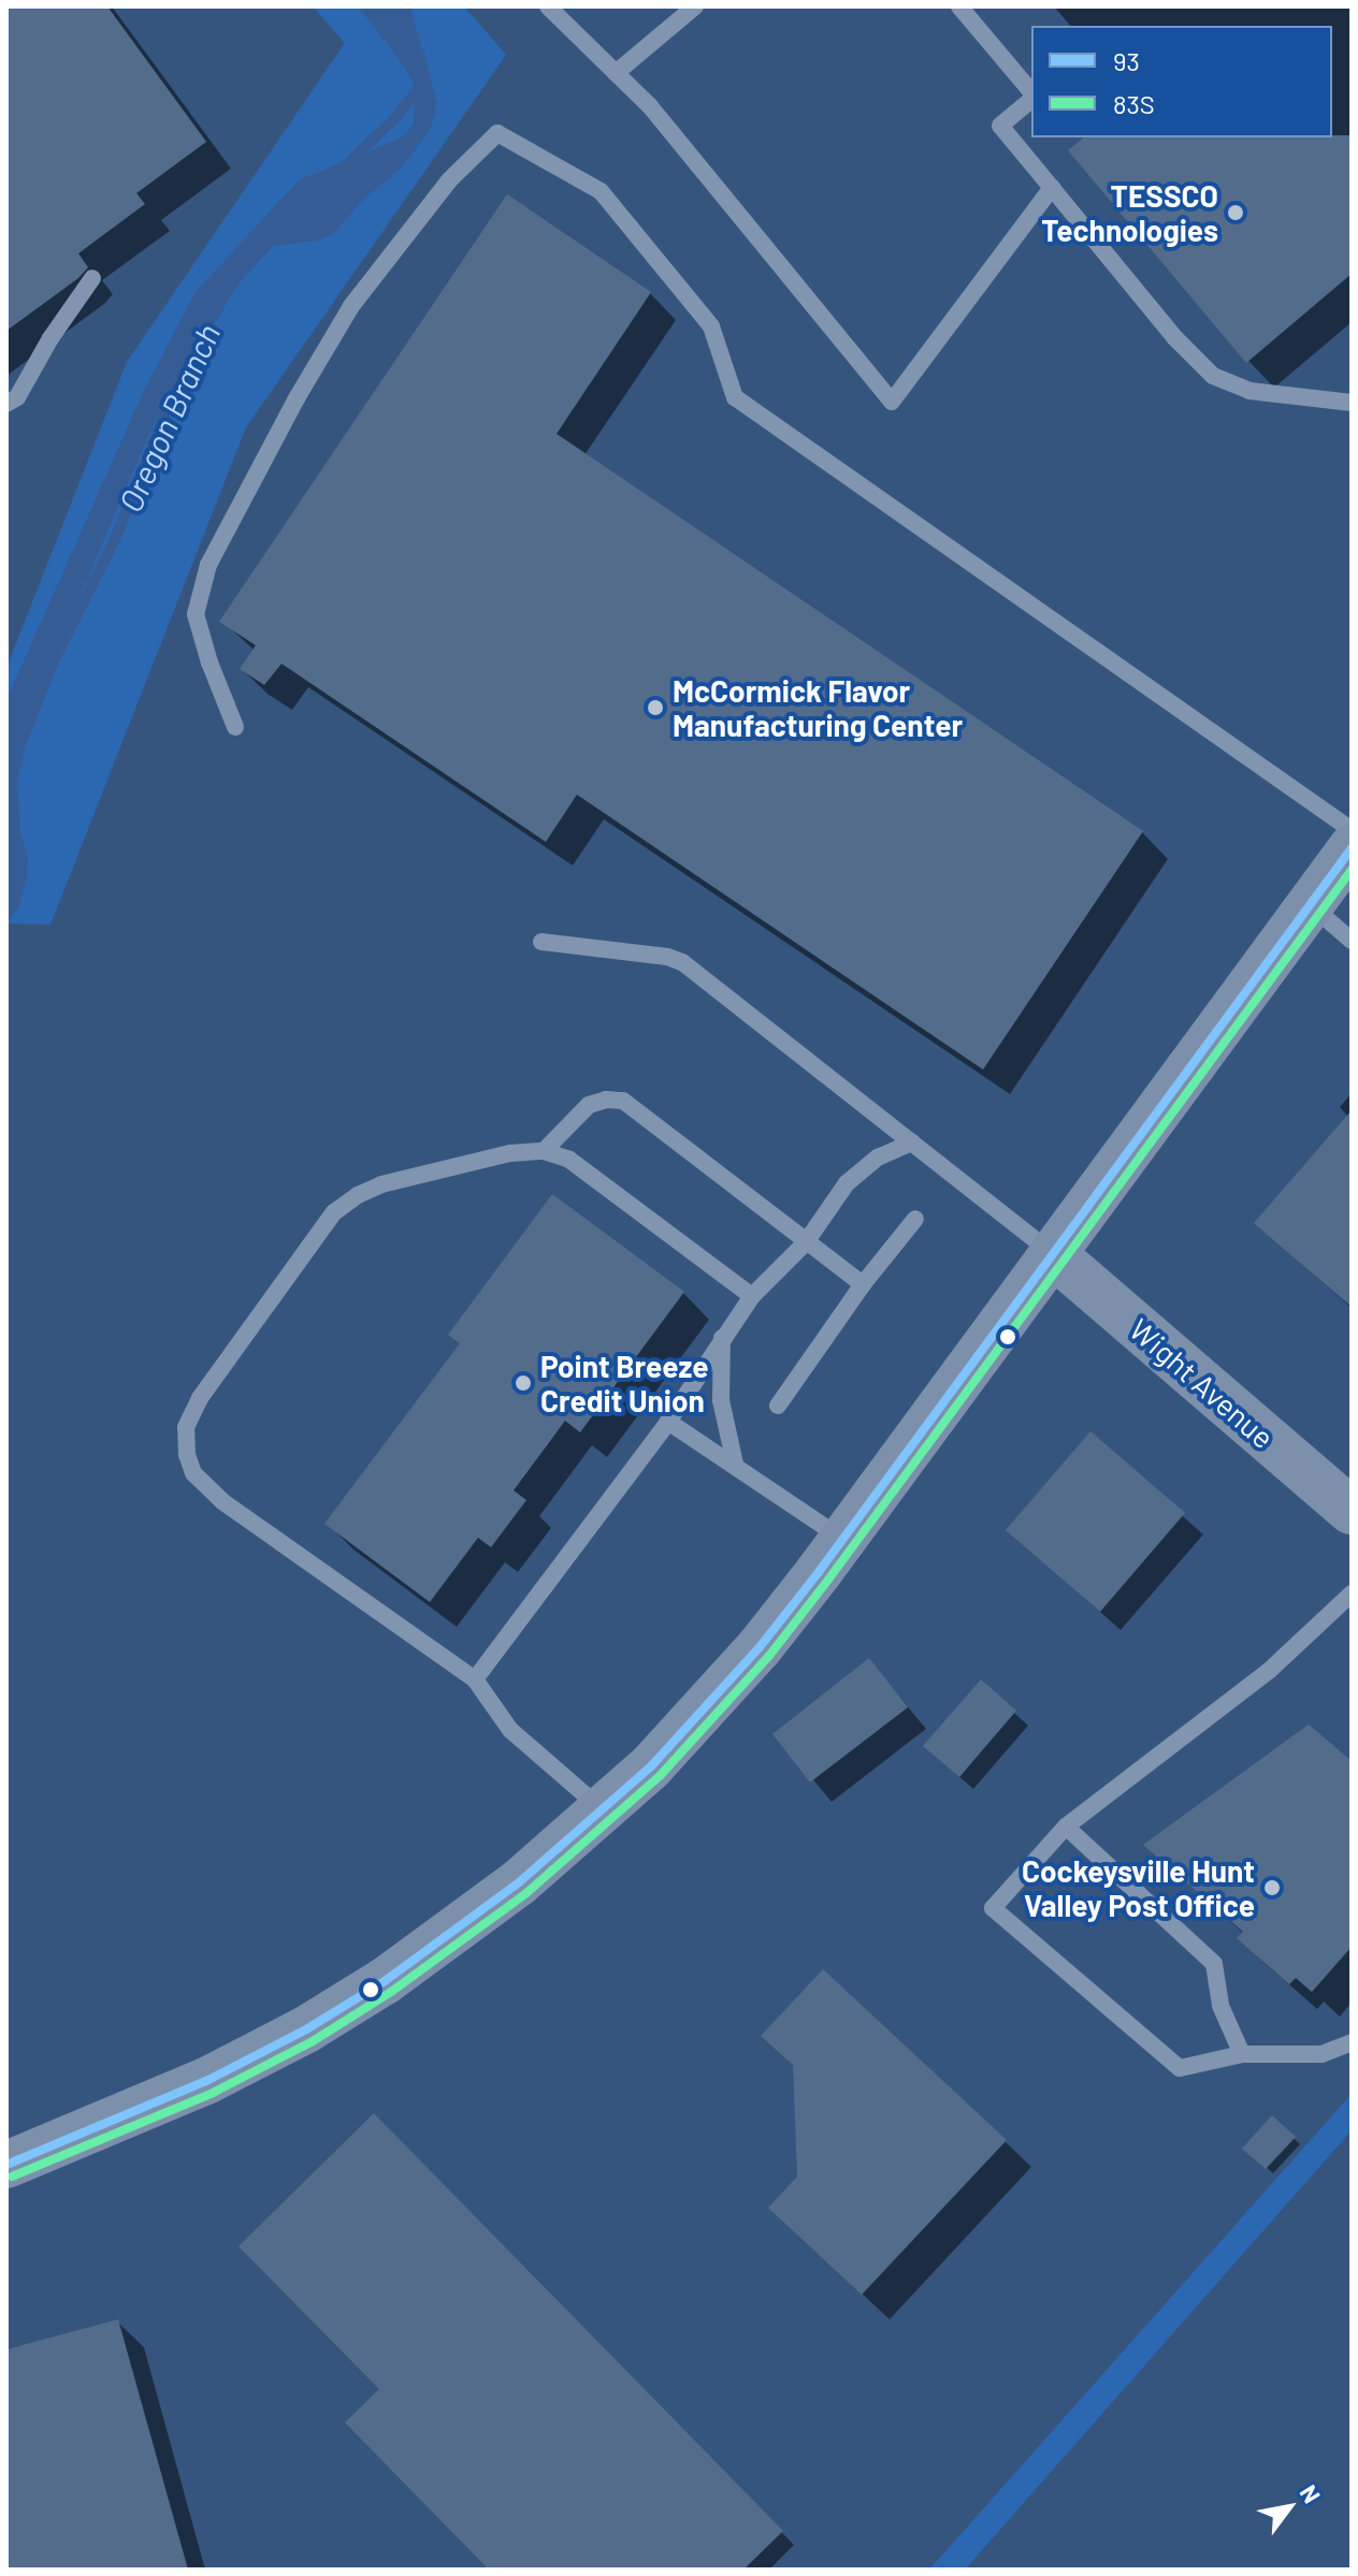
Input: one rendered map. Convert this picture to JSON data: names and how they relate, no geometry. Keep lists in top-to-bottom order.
{
  "streets": {
    "main road": ["Wight Avenue"]
  },
  "water": ["Oregon Branch"],
  "places": [
    "TESSCO Technologies",
    "McCormick Flavor Manufacturing Center",
    "Point Breeze Credit Union",
    "Cockeysville Hunt Valley Post Office"
  ],
  "lines": ["transit line 93", "transit line 83S"],
  "legend": ["93", "83S"],
  "north": "top right"
}
